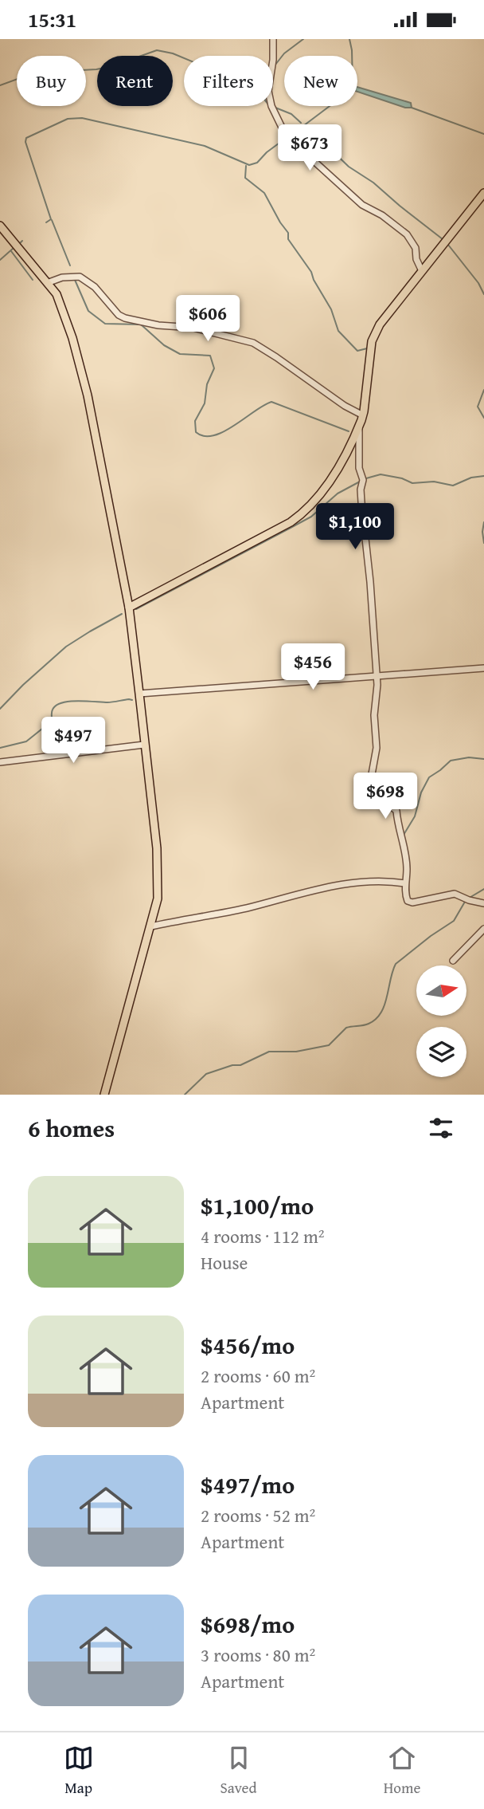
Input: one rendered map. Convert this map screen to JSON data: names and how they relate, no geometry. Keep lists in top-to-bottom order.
{
  "north": "right",
  "page": {
    "status": "15:31",
    "chip": [
      "Buy",
      "Rent",
      "Filters",
      "New"
    ],
    "price": [
      "$673",
      "$606",
      "$1,100",
      "$456",
      "$497",
      "$698"
    ],
    "heading": "6 homes",
    "list": [
      {
        "name": "$1,100/mo",
        "note": "4 rooms · 112 m² · House"
      },
      {
        "name": "$456/mo",
        "note": "2 rooms · 60 m² · Apartment"
      },
      {
        "name": "$497/mo",
        "note": "2 rooms · 52 m² · Apartment"
      },
      {
        "name": "$698/mo",
        "note": "3 rooms · 80 m² · Apartment"
      }
    ],
    "tabs": ["Map", "Saved", "Home"]
  }
}
